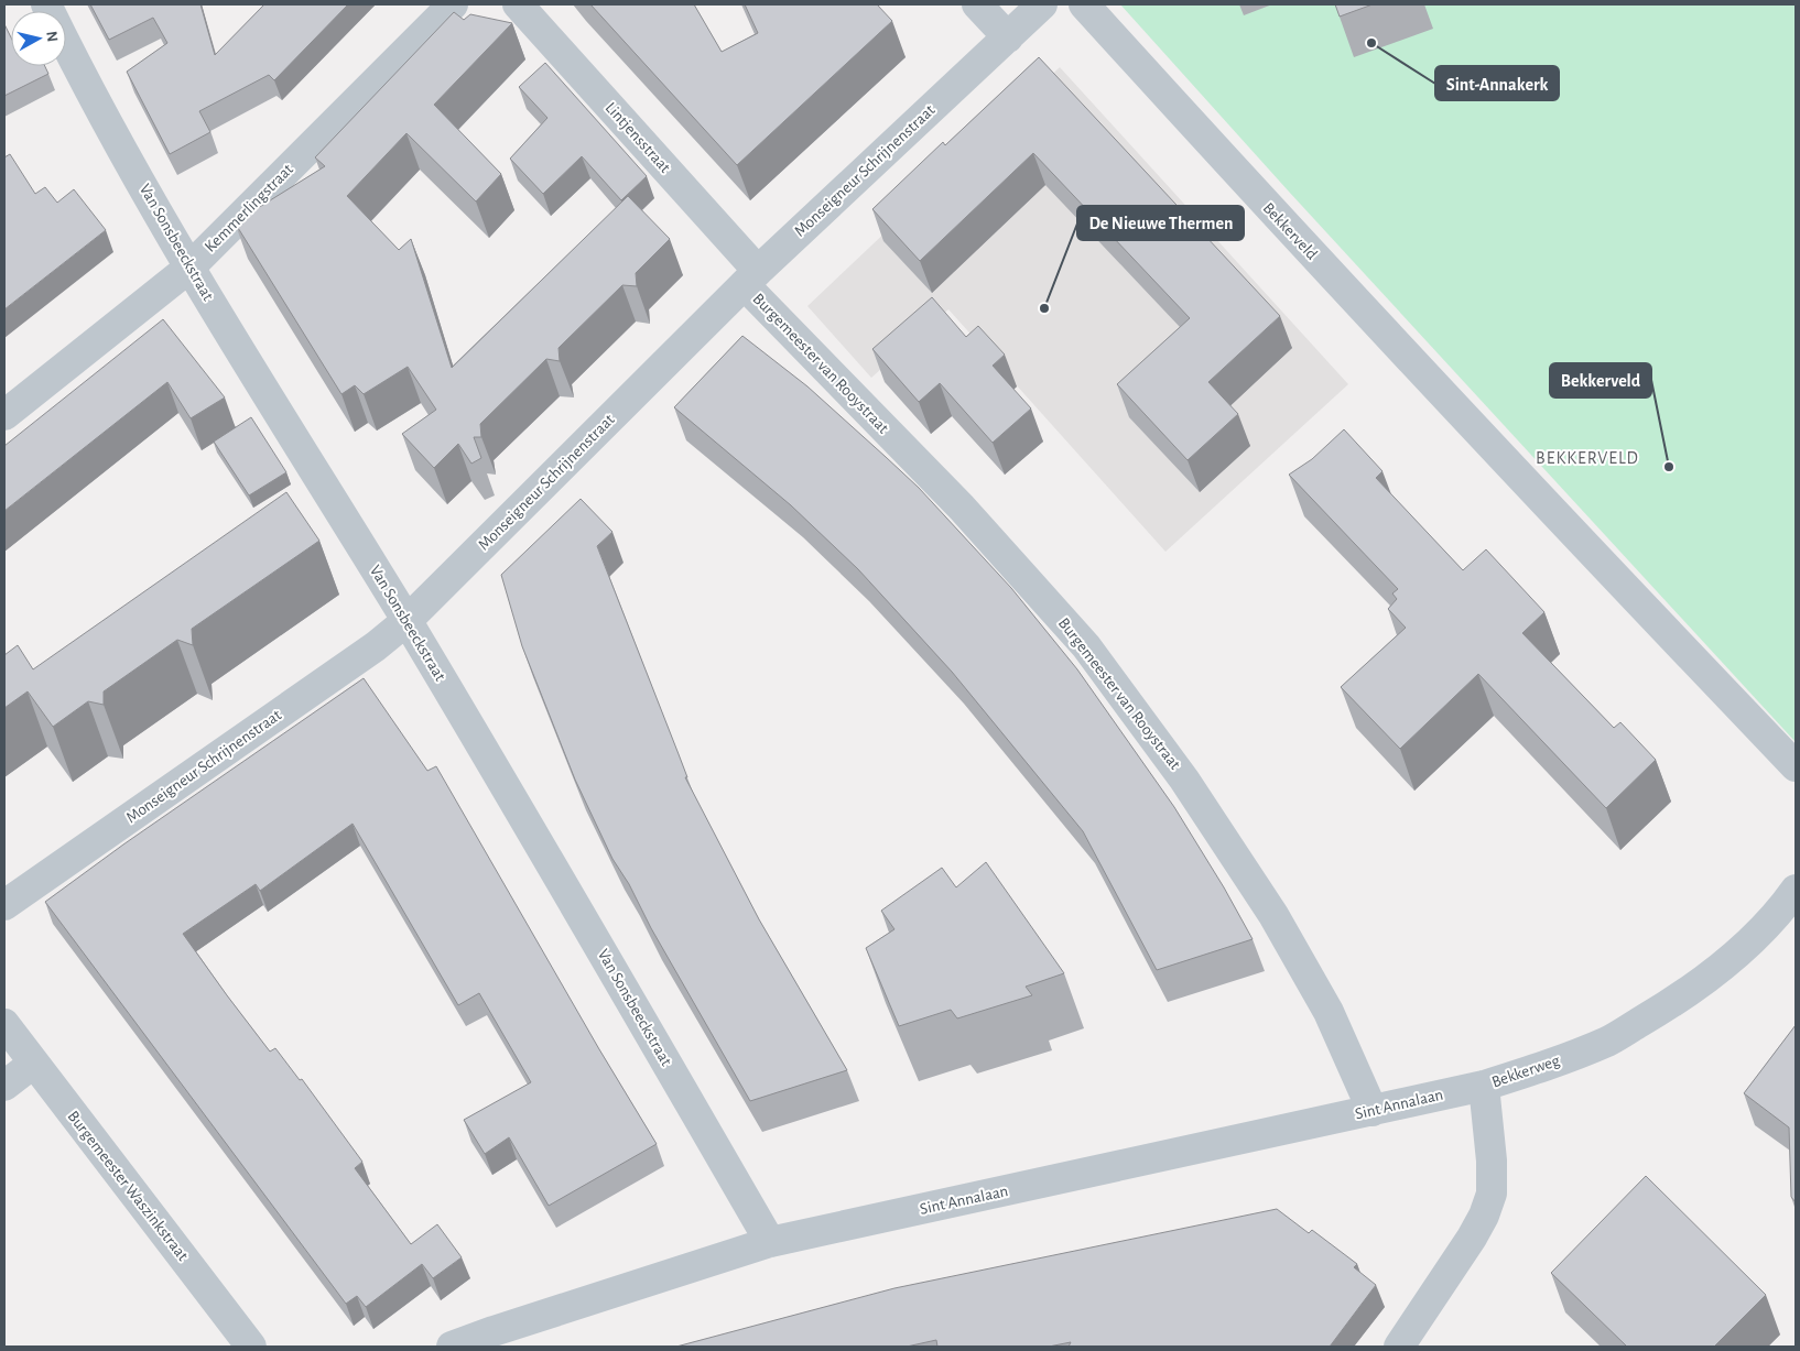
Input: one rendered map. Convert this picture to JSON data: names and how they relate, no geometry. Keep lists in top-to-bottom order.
{
  "streets": {
    "street": [
      "Lintjensstraat",
      "Monseigneur Schrijnenstraat",
      "Kemmerlingstraat",
      "Bekkerveld",
      "Van Sonsbeeckstraat",
      "Burgemeester van Rooystraat",
      "Bekkerweg",
      "Sint Annalaan",
      "Burgemeester Waszinkstraat"
    ]
  },
  "crossings": [
    ["Lintjensstraat", "Monseigneur Schrijnenstraat"],
    ["Lintjensstraat", "Burgemeester van Rooystraat"],
    ["Monseigneur Schrijnenstraat", "Van Sonsbeeckstraat"],
    ["Monseigneur Schrijnenstraat", "Burgemeester van Rooystraat"],
    ["Kemmerlingstraat", "Van Sonsbeeckstraat"],
    ["Van Sonsbeeckstraat", "Sint Annalaan"],
    ["Burgemeester van Rooystraat", "Sint Annalaan"],
    ["Bekkerweg", "Sint Annalaan"]
  ],
  "districts": ["BEKKERVELD"],
  "places": ["Sint-Annakerk", "De Nieuwe Thermen", "Bekkerveld"],
  "north": "right"
}
